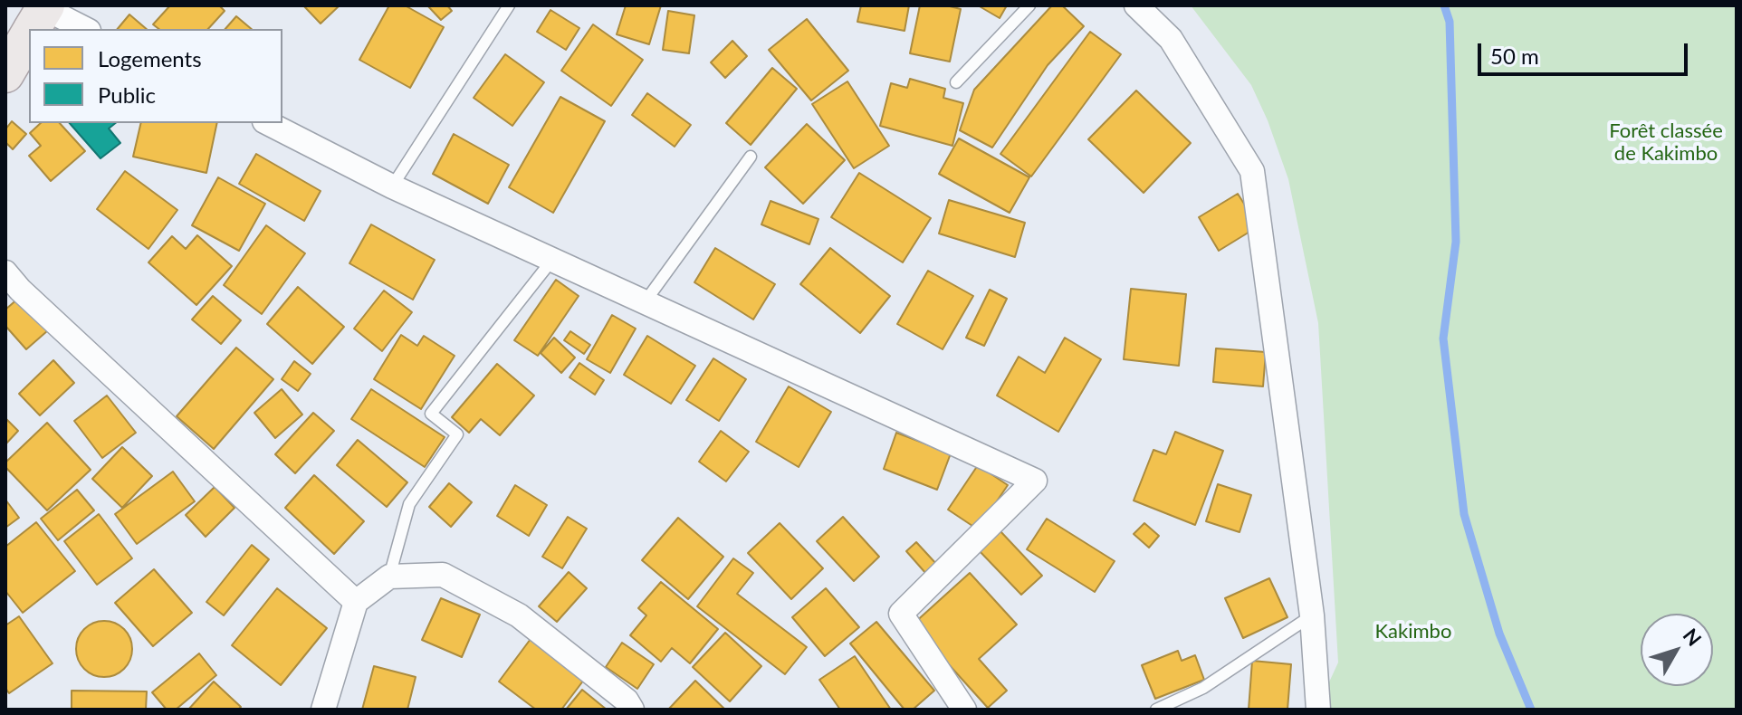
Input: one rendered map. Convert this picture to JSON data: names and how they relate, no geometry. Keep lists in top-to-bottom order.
{
  "parks": ["Forêt classée de Kakimbo", "Kakimbo"],
  "legend": ["Logements", "Public"],
  "scale_bar": "50 m",
  "north": "top right"
}
